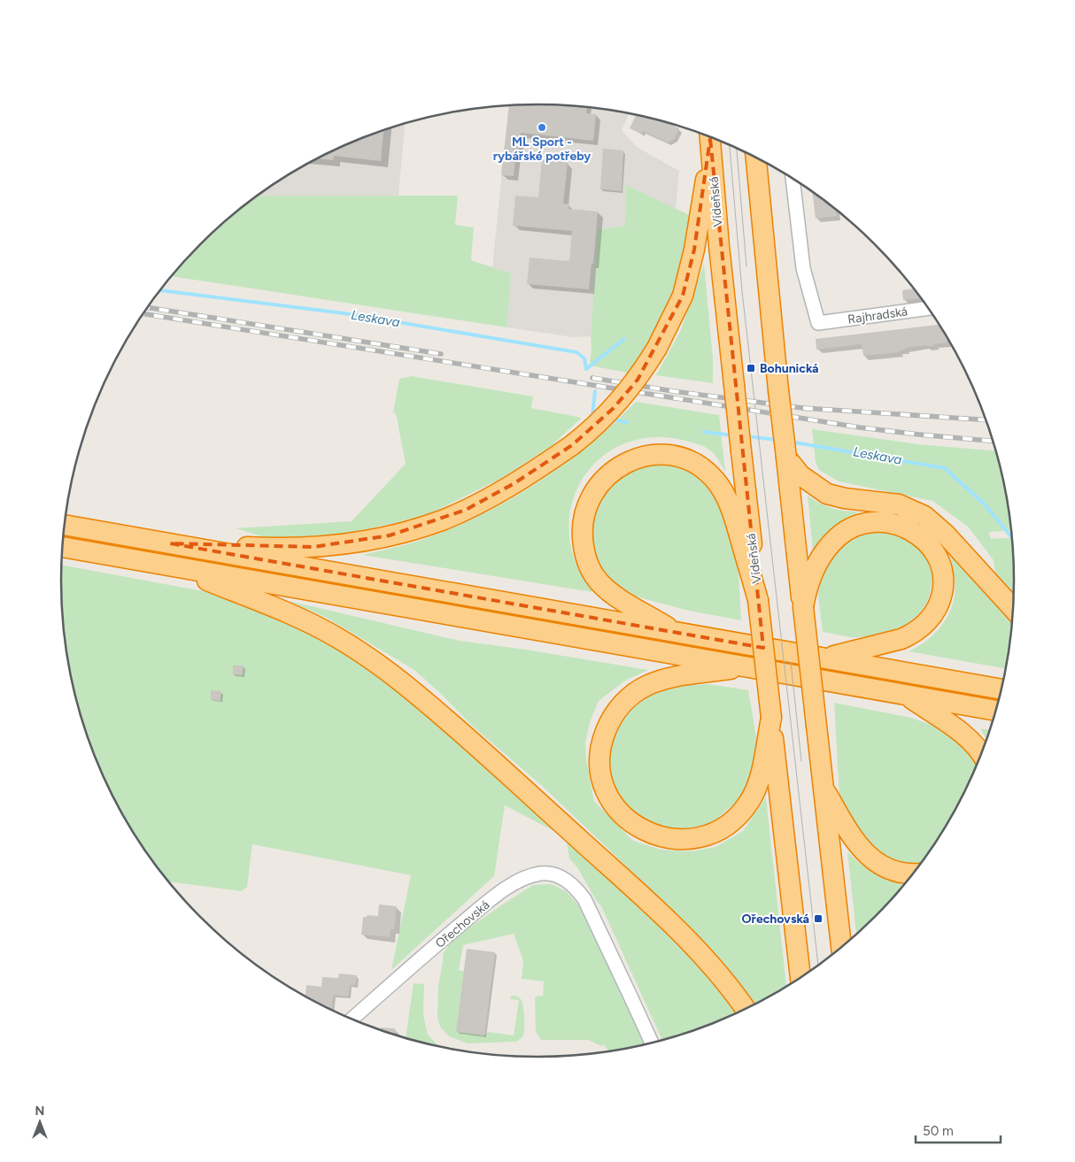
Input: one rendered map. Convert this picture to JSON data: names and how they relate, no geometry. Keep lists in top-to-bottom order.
{
  "streets": {
    "highway": ["Vídeňská"],
    "street": ["Rajhradská", "Ořechovská"]
  },
  "water": ["Leskava"],
  "places": {
    "other": ["ML Sport - rybářské potřeby"],
    "transit": ["Bohunická", "Ořechovská"]
  },
  "scale_bar": "50 m",
  "north": "top"
}
